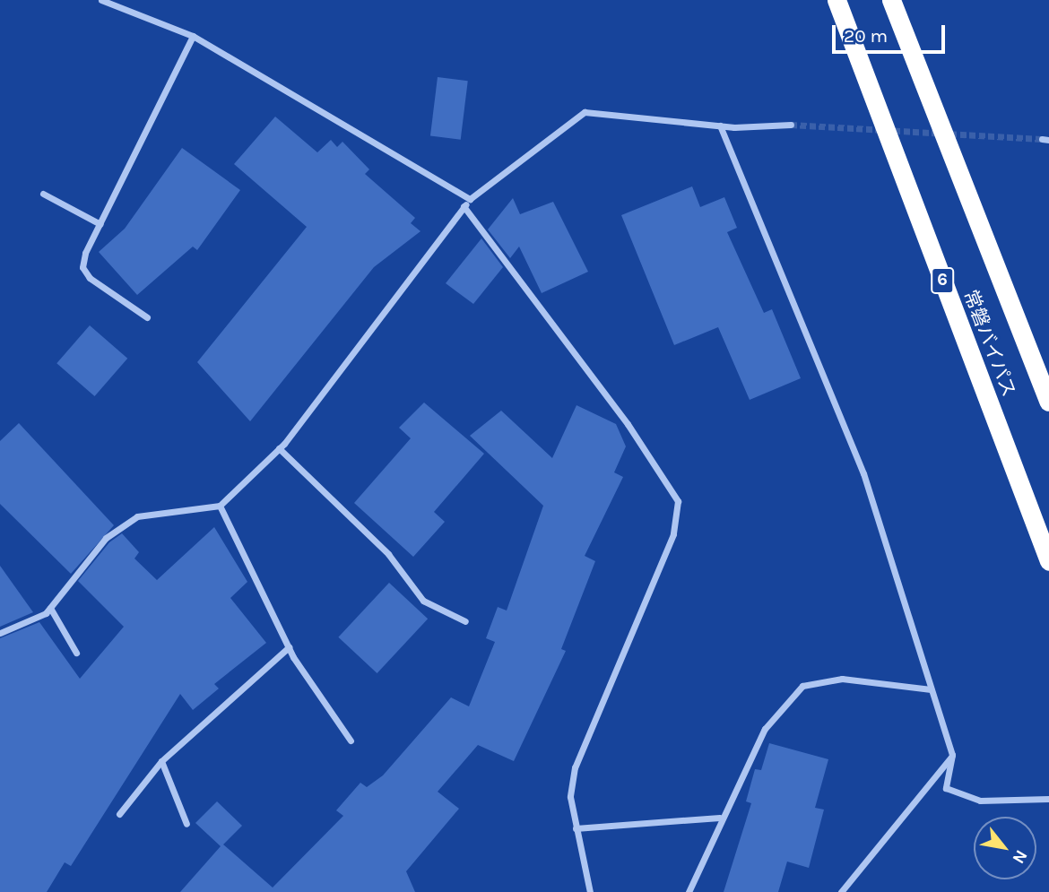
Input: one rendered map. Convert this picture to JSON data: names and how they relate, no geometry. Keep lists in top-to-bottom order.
{
  "streets": {
    "highway": ["6", "常磐バイパス"]
  },
  "scale_bar": "20 m",
  "north": "bottom right"
}
